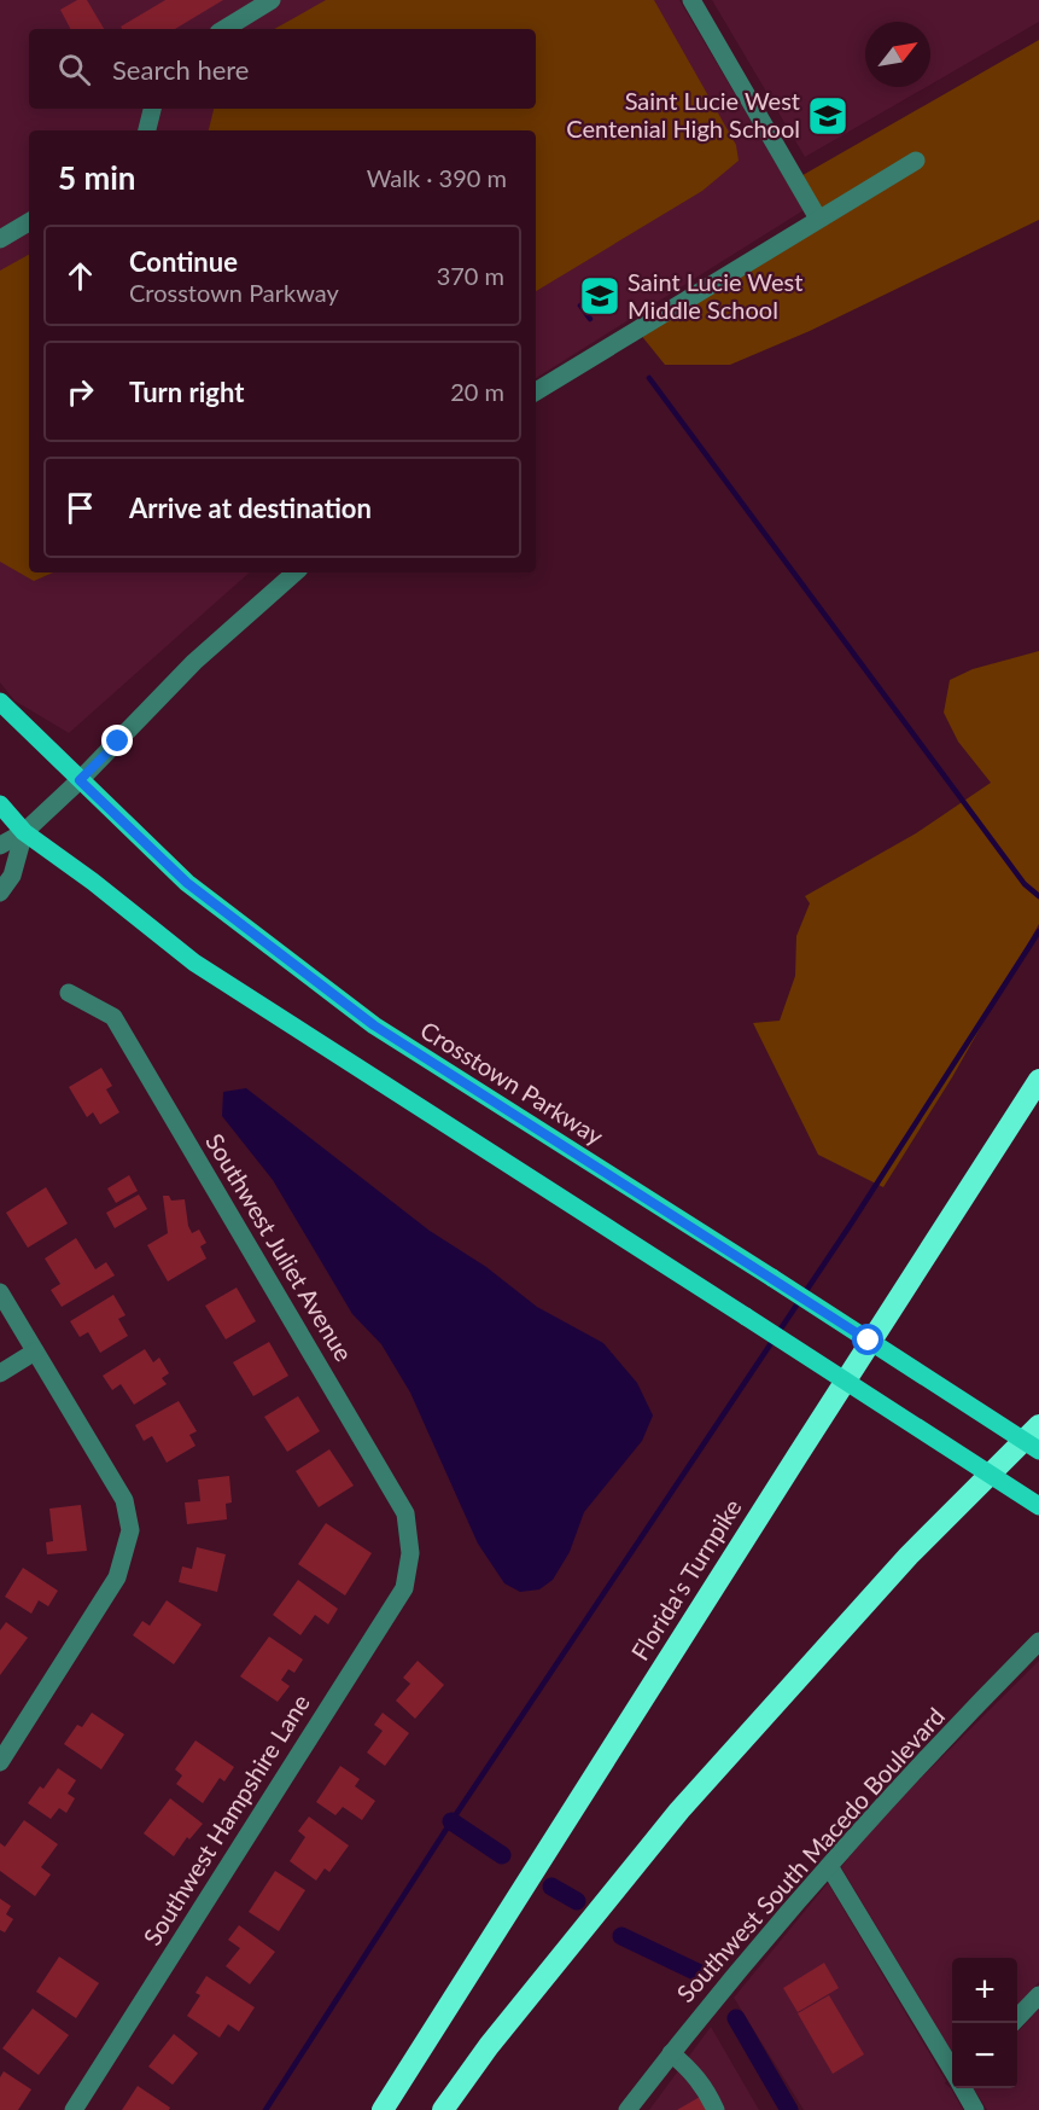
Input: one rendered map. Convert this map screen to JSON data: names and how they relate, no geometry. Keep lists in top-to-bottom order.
{
  "streets": {
    "highway": ["Florida's Turnpike"],
    "main road": ["Crosstown Parkway"],
    "street": ["Southwest Juliet Avenue", "Southwest Hampshire Lane", "Southwest South Macedo Boulevard"]
  },
  "crossings": [
    ["Southwest Juliet Avenue", "Southwest Hampshire Lane"]
  ],
  "places": {
    "school or university": ["Saint Lucie West Centenial High School", "Saint Lucie West Middle School"]
  },
  "north": "top right",
  "page": {
    "search": "Search here",
    "heading": ["5 min", "Walk · 390 m"],
    "list": [
      ["Continue", "Crosstown Parkway", "370 m"],
      ["Turn right", "20 m"],
      "Arrive at destination"
    ],
    "map_buttons": ["+", "−"]
  }
}
